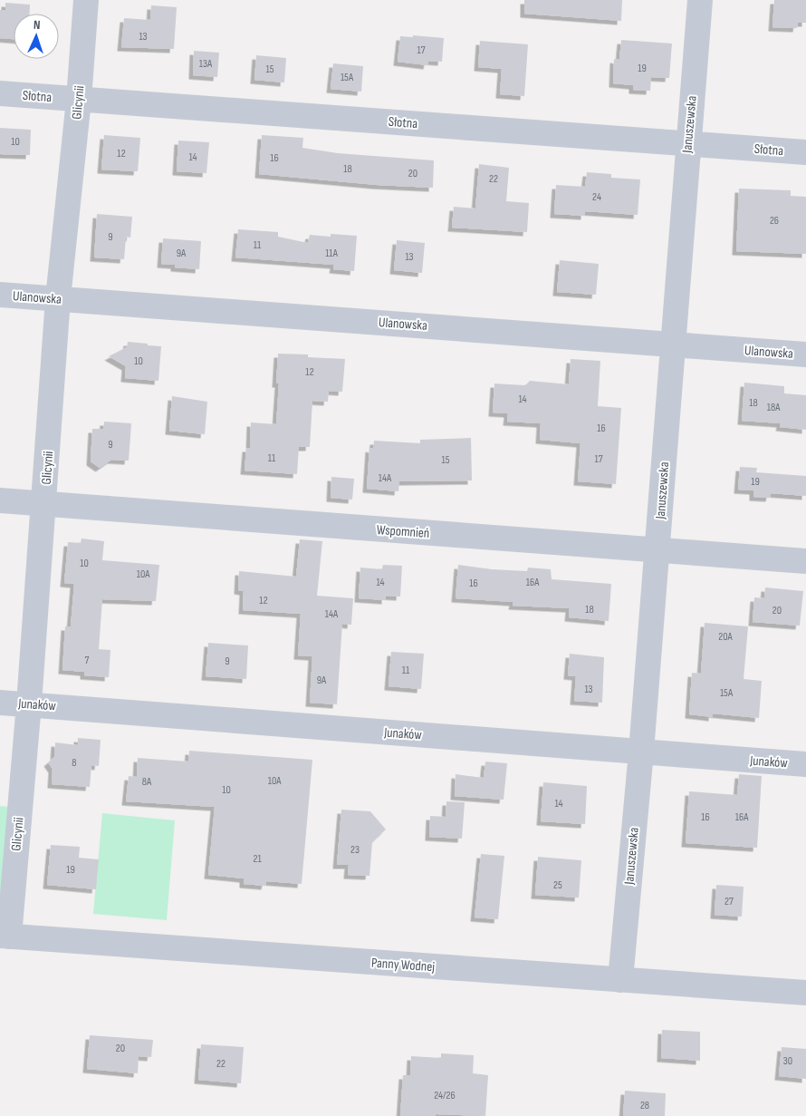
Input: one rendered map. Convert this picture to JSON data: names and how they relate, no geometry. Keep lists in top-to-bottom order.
{
  "streets": {
    "street": [
      "Słotna",
      "Glicynii",
      "Januszewska",
      "Ulanowska",
      "Wspomnień",
      "Junaków",
      "Panny Wodnej"
    ]
  },
  "crossings": [
    ["Słotna", "Glicynii"],
    ["Słotna", "Januszewska"],
    ["Glicynii", "Ulanowska"],
    ["Glicynii", "Wspomnień"],
    ["Glicynii", "Junaków"],
    ["Glicynii", "Panny Wodnej"],
    ["Januszewska", "Ulanowska"],
    ["Januszewska", "Wspomnień"],
    ["Januszewska", "Junaków"],
    ["Januszewska", "Panny Wodnej"]
  ],
  "house_numbers": [
    "13",
    "17",
    "13A",
    "19",
    "15",
    "15A",
    "10",
    "12",
    "14",
    "16",
    "18",
    "20",
    "22",
    "24",
    "26",
    "9",
    "11",
    "9A",
    "11A",
    "13",
    "10",
    "12",
    "14",
    "18",
    "18A",
    "16",
    "9",
    "11",
    "17",
    "15",
    "14A",
    "19",
    "10",
    "10A",
    "14",
    "16A",
    "16",
    "12",
    "18",
    "20",
    "14A",
    "20A",
    "7",
    "9",
    "11",
    "9A",
    "13",
    "15A",
    "8",
    "10A",
    "8A",
    "10",
    "14",
    "16",
    "16A",
    "23",
    "21",
    "19",
    "25",
    "27",
    "20",
    "30",
    "22",
    "24/26",
    "28"
  ],
  "north": "top"
}
